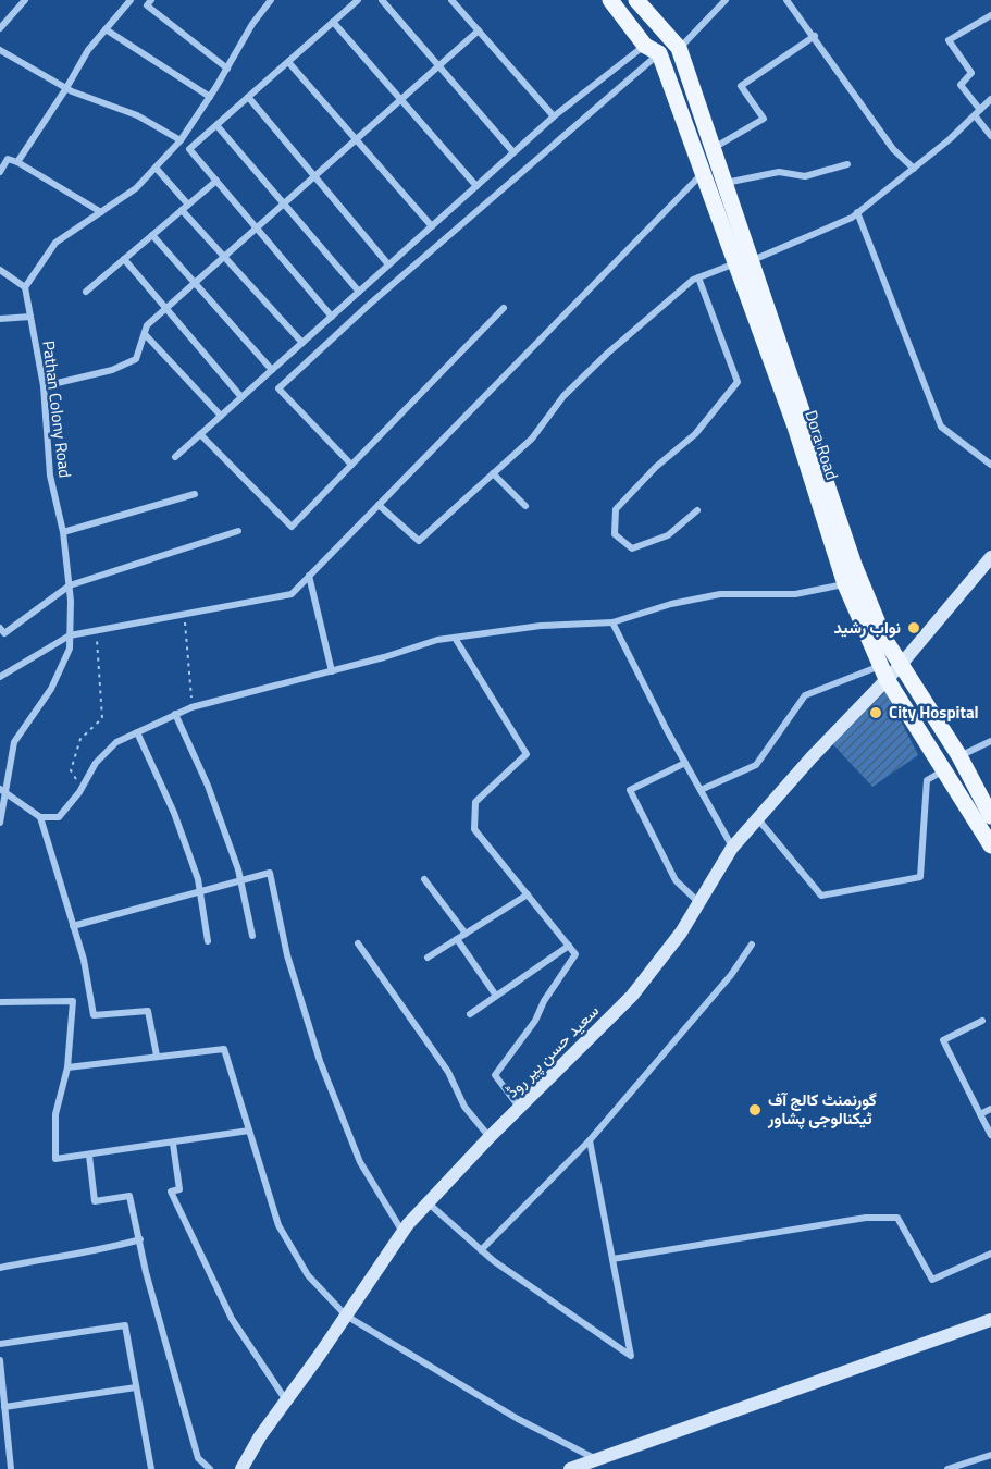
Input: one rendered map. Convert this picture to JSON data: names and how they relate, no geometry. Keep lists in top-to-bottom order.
{
  "streets": {
    "main road": ["Dora Road"],
    "street": ["Pathan Colony Road", "سعید حسن پیر روڈ"]
  },
  "crossings": [
    ["Dora Road", "سعید حسن پیر روڈ"]
  ],
  "places": ["نواب رشید", "City Hospital", "گورنمنٹ کالج آف ٹیکنالوجی پشاور"]
}
